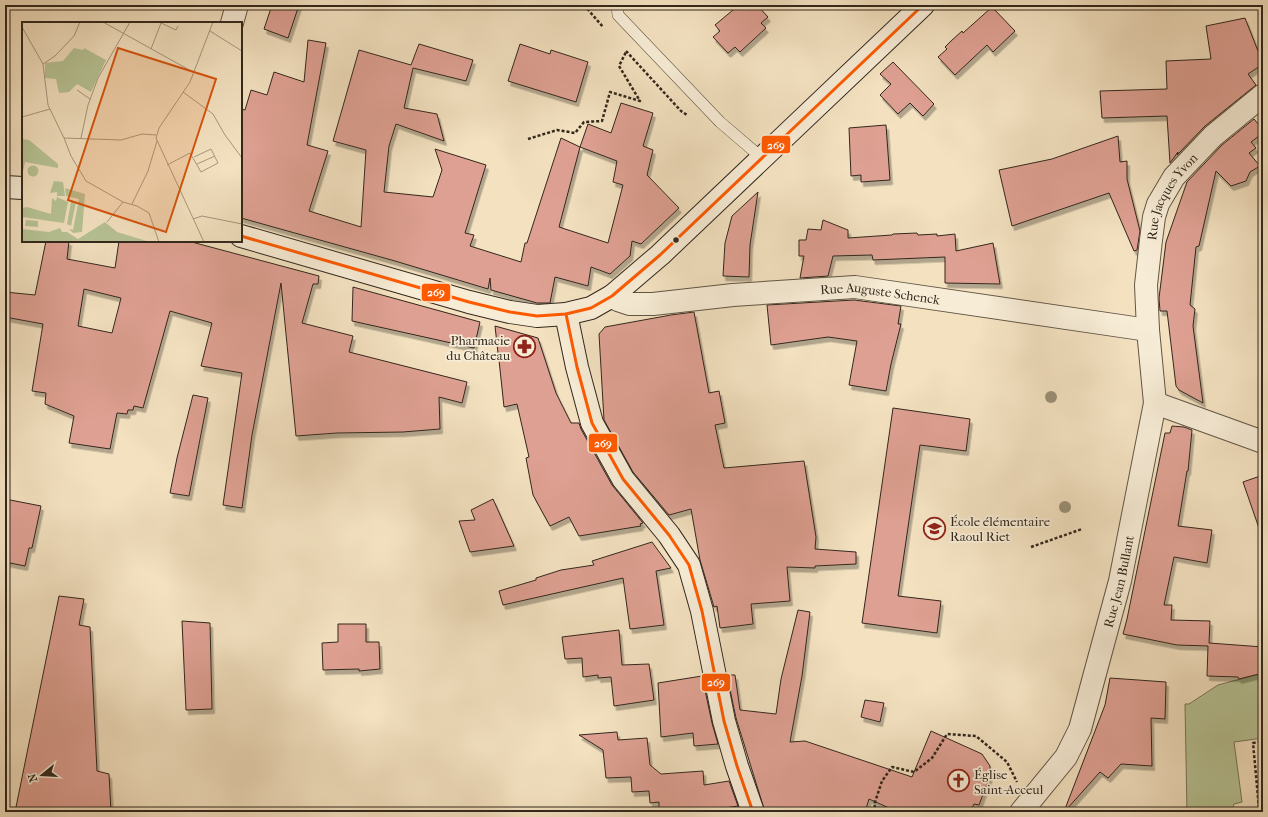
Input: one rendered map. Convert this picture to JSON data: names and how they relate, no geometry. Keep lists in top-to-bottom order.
{
  "streets": {
    "street": ["Rue Jacques Yvon", "Rue Auguste Schenck", "Rue Jean Bullant"]
  },
  "crossings": [
    ["Rue Jacques Yvon", "Rue Auguste Schenck"],
    ["Rue Jacques Yvon", "Rue Jean Bullant"],
    ["Rue Auguste Schenck", "Rue Jean Bullant"]
  ],
  "places": {
    "pharmacy": ["Pharmacie du Château"],
    "school or university": ["École élémentaire Raoul Riet"],
    "church": ["Église Saint-Acceul"]
  },
  "lines": ["transit line 269"],
  "north": "left"
}
